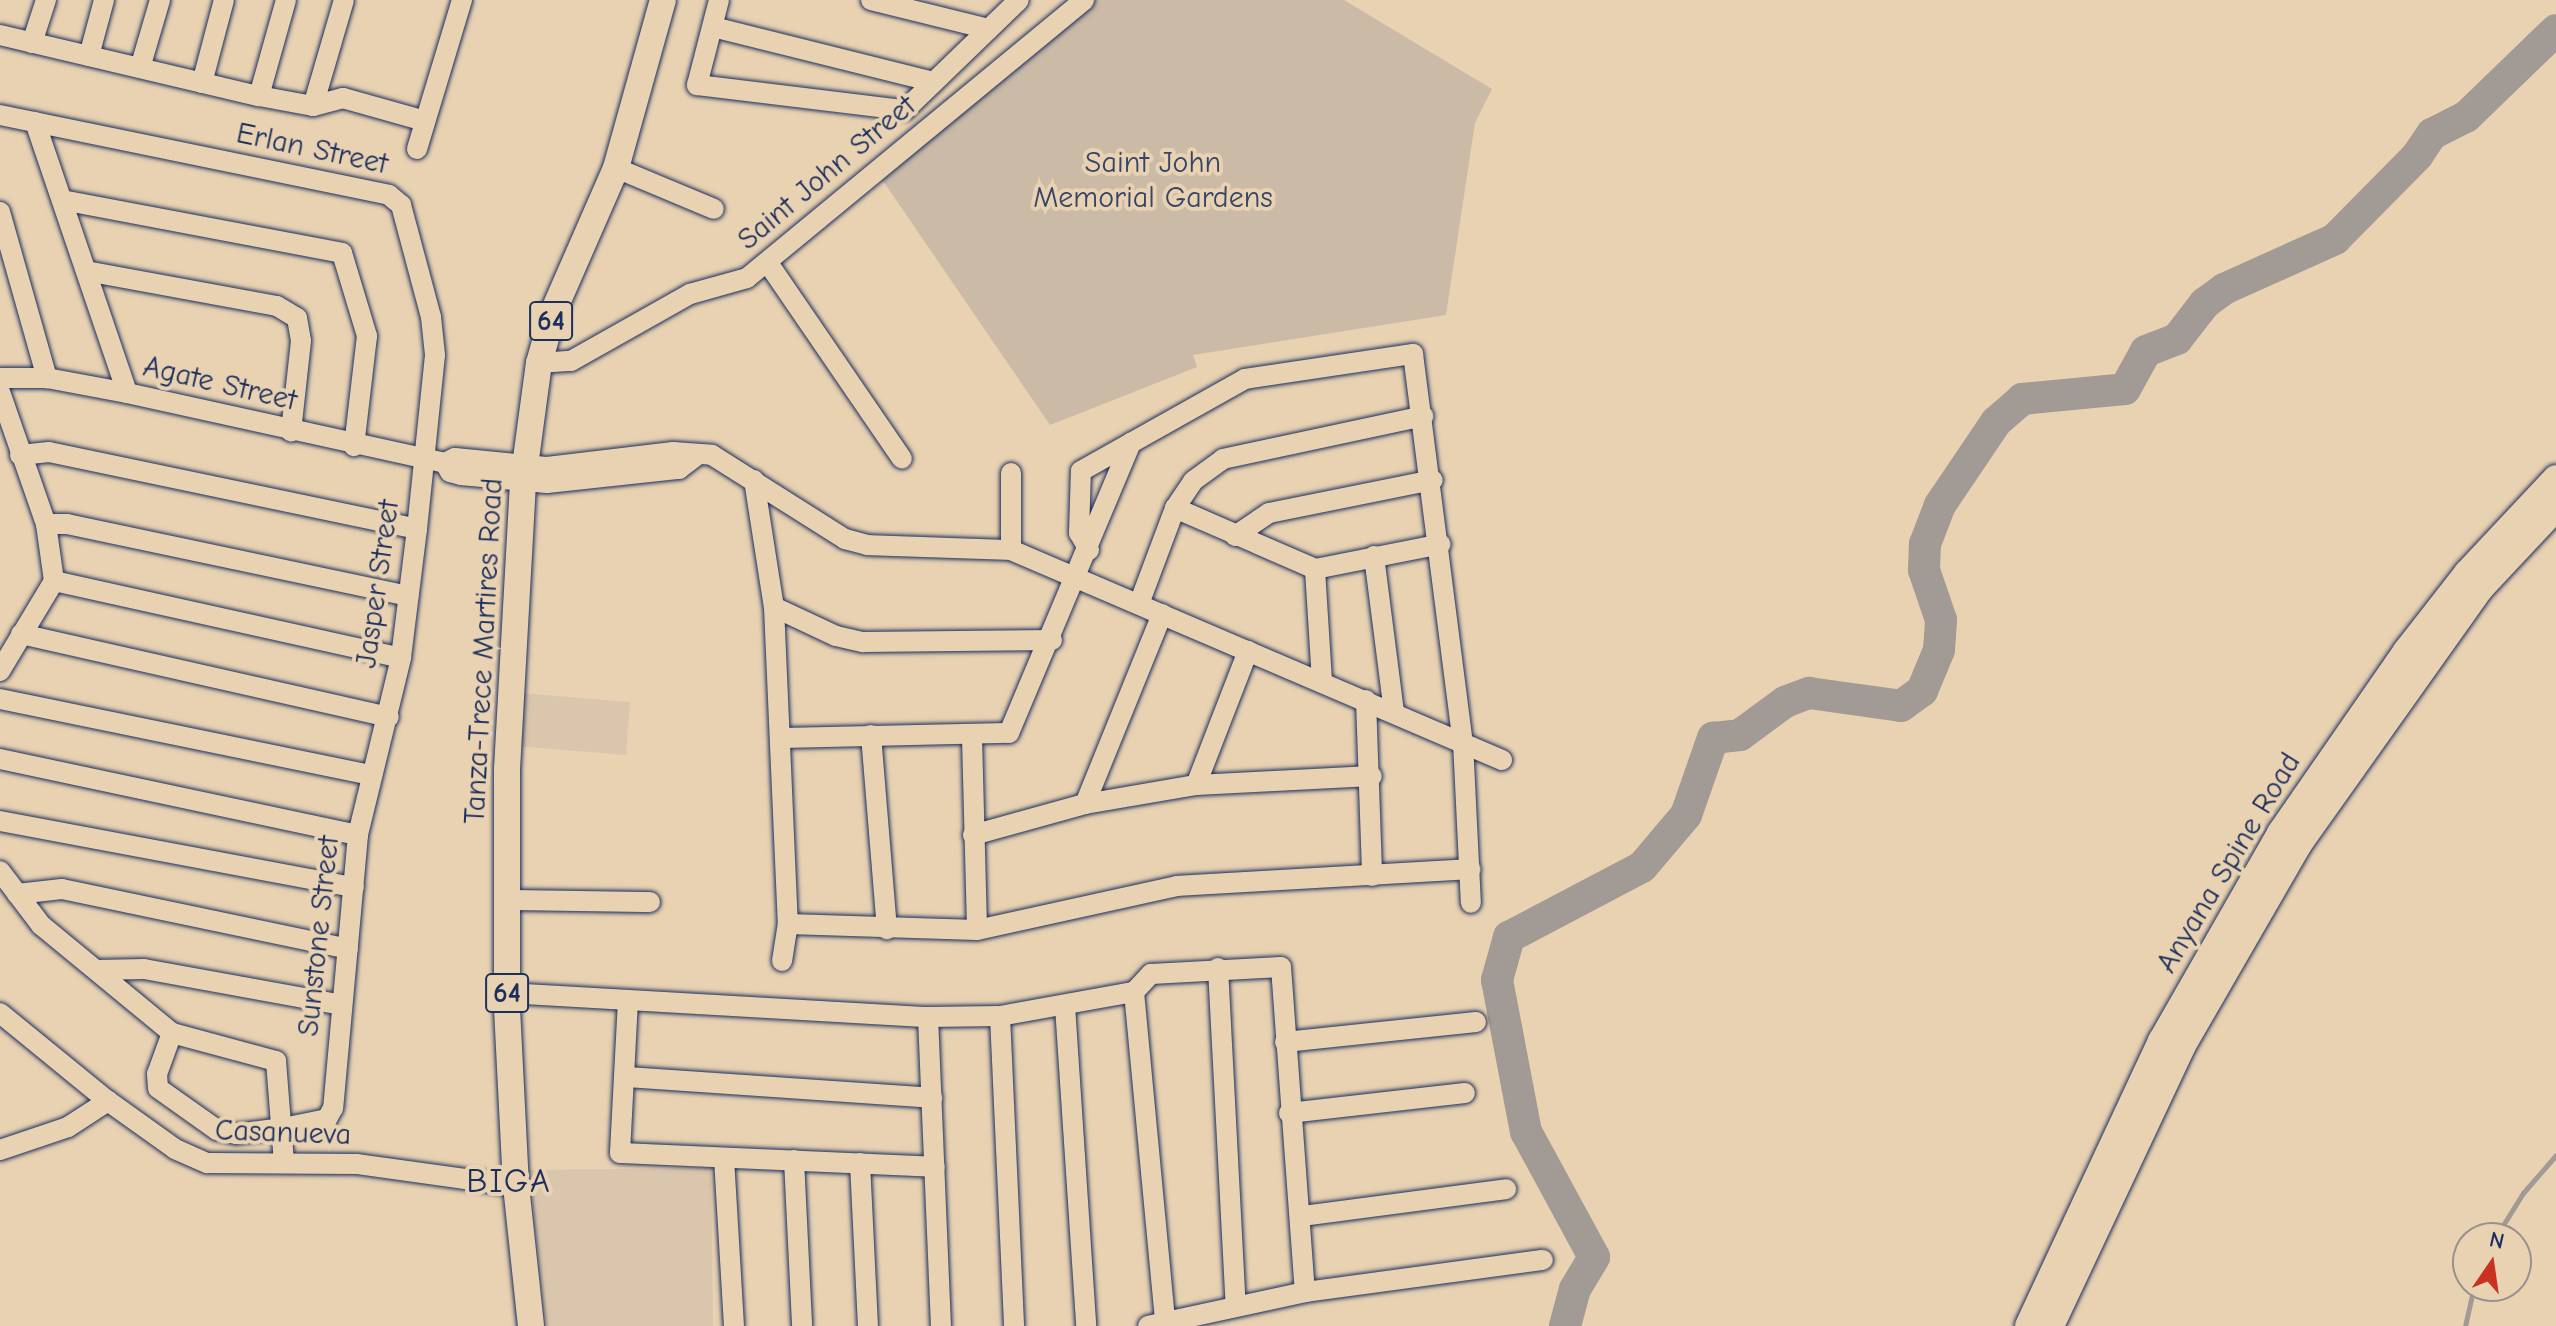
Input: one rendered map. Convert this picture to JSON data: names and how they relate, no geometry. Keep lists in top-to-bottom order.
{
  "streets": {
    "main road": ["64", "Tanza-Trece Martires Road", "Anyana Spine Road"],
    "street": [
      "Erlan Street",
      "Saint John Street",
      "Agate Street",
      "Jasper Street",
      "Sunstone Street",
      "Casanueva"
    ]
  },
  "crossings": [
    ["Erlan Street", "Agate Street"],
    ["Erlan Street", "Jasper Street"],
    ["Saint John Street", "Tanza-Trece Martires Road"],
    ["Agate Street", "Jasper Street"],
    ["Agate Street", "Tanza-Trece Martires Road"],
    ["Jasper Street", "Sunstone Street"],
    ["Tanza-Trece Martires Road", "Casanueva"]
  ],
  "districts": ["BIGA"],
  "parks": ["Saint John Memorial Gardens"],
  "north": "top"
}
